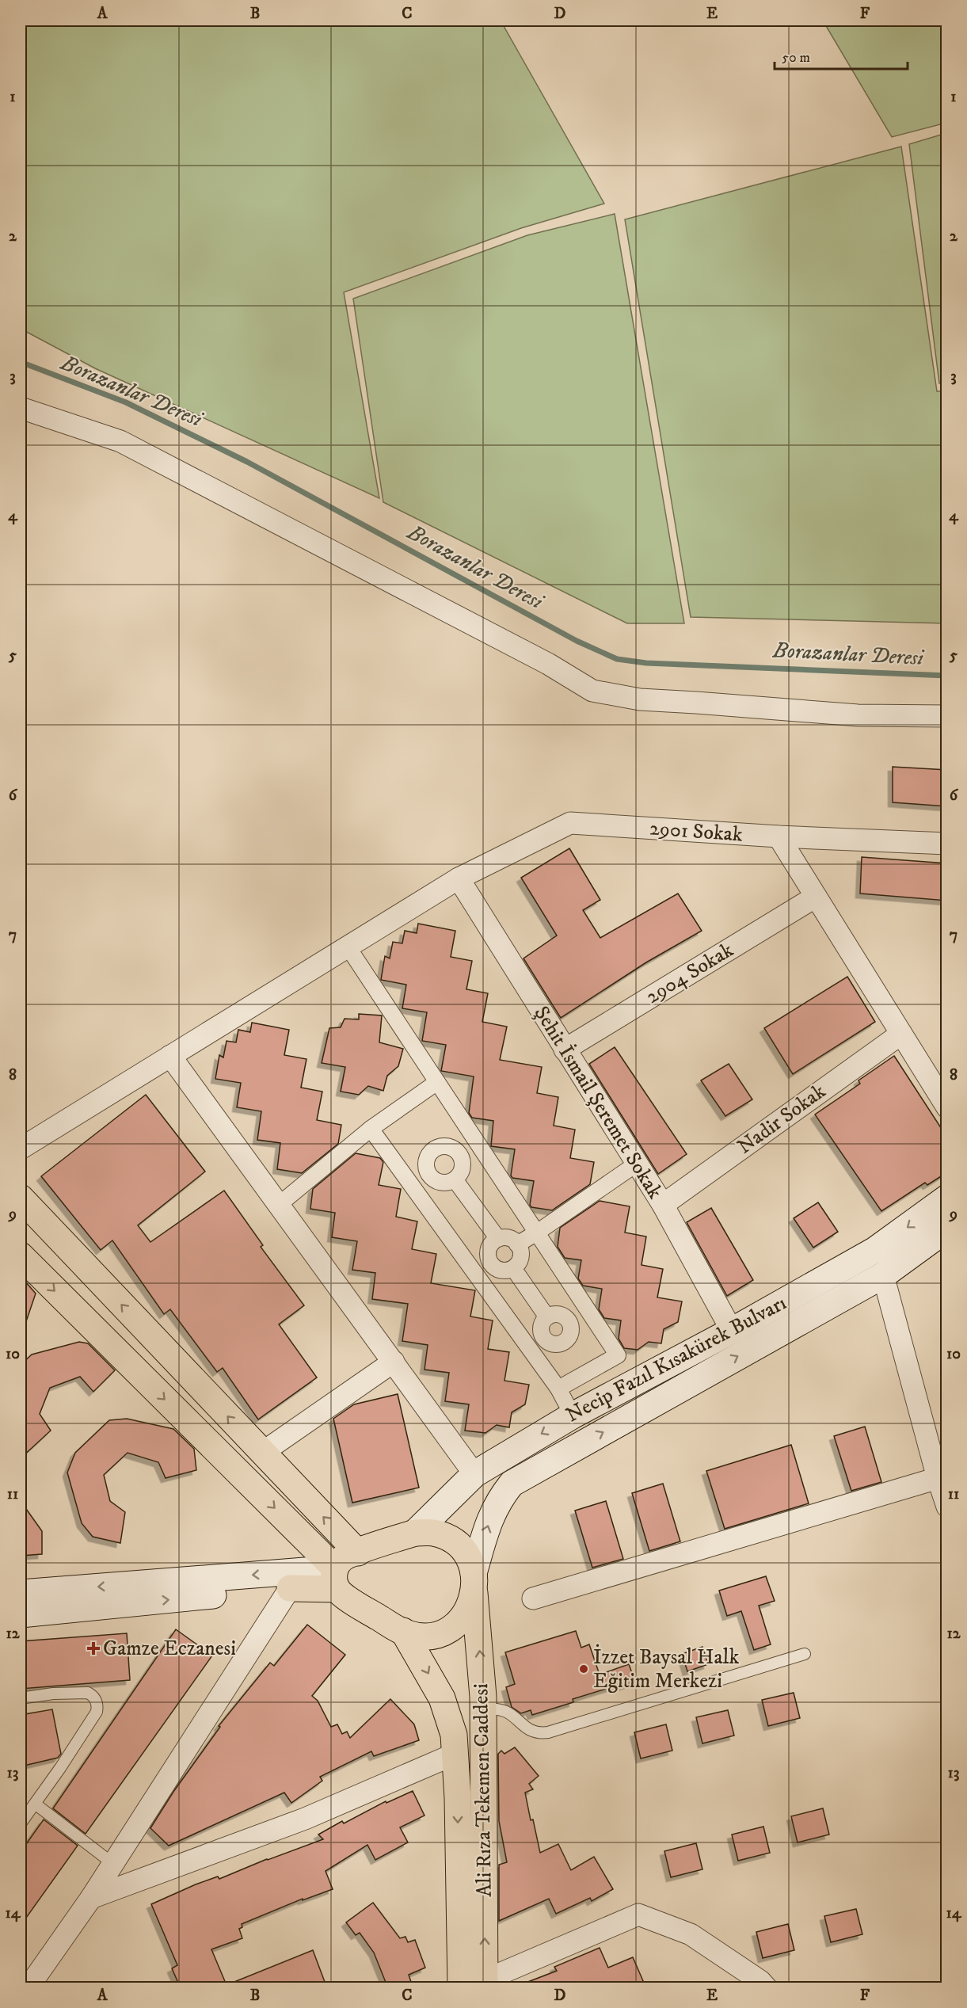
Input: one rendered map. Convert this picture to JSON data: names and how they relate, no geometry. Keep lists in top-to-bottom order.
{
  "streets": {
    "main road": ["Necip Fazıl Kısakürek Bulvarı", "Ali Rıza Tekemen Caddesi"],
    "street": [
      "2901 Sokak",
      "2904 Sokak",
      "Şehit İsmail Şeremet Sokak",
      "Nadir Sokak"
    ]
  },
  "crossings": [
    ["2901 Sokak", "Şehit İsmail Şeremet Sokak"],
    ["2904 Sokak", "Şehit İsmail Şeremet Sokak"],
    ["Şehit İsmail Şeremet Sokak", "Nadir Sokak"],
    ["Şehit İsmail Şeremet Sokak", "Necip Fazıl Kısakürek Bulvarı"],
    ["Necip Fazıl Kısakürek Bulvarı", "Ali Rıza Tekemen Caddesi"]
  ],
  "water": ["Borazanlar Deresi"],
  "places": {
    "health": ["Gamze Eczanesi"],
    "other": ["İzzet Baysal Halk Eğitim Merkezi"]
  },
  "scale_bar": "50 m",
  "grid": {
    "columns": [
      "A",
      "B",
      "C",
      "D",
      "E",
      "F"
    ],
    "rows": [
      "1",
      "2",
      "3",
      "4",
      "5",
      "6",
      "7",
      "8",
      "9",
      "10",
      "11",
      "12",
      "13",
      "14"
    ]
  }
}
